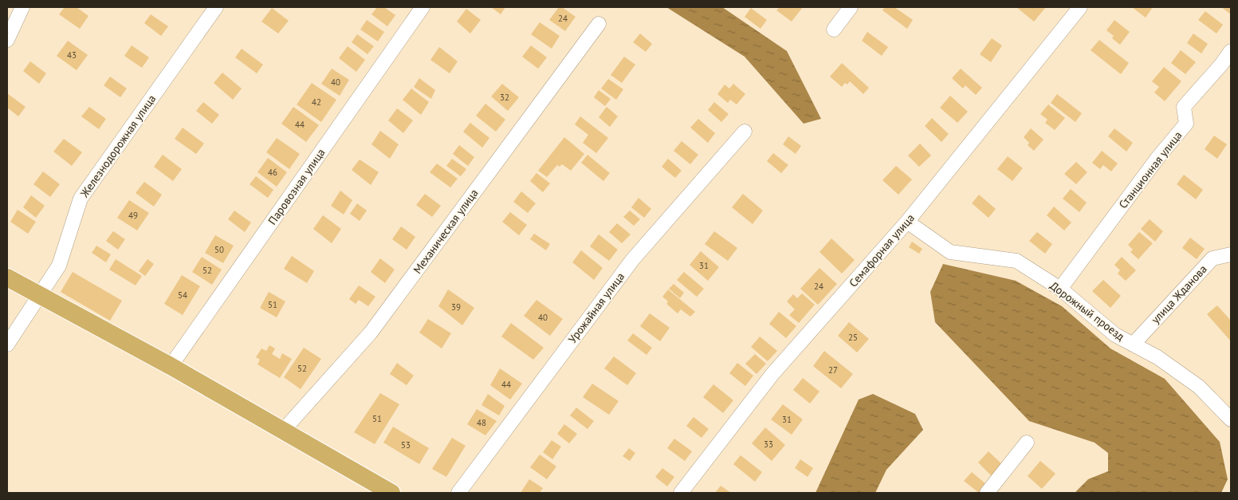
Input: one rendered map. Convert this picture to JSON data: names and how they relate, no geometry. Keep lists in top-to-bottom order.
{
  "streets": {
    "street": [
      "Железнодорожная улица",
      "Станционная улица",
      "Паровозная улица",
      "Механическая улица",
      "Семафорная улица",
      "улица Жданова",
      "Урожайная улица",
      "Дорожный проезд"
    ]
  },
  "crossings": [
    ["Станционная улица", "Дорожный проезд"],
    ["Семафорная улица", "Дорожный проезд"],
    ["улица Жданова", "Дорожный проезд"]
  ],
  "house_numbers": [
    "24",
    "43",
    "40",
    "32",
    "42",
    "44",
    "46",
    "49",
    "50",
    "31",
    "52",
    "24",
    "54",
    "51",
    "39",
    "40",
    "25",
    "52",
    "27",
    "44",
    "51",
    "31",
    "48",
    "33",
    "53"
  ]
}
